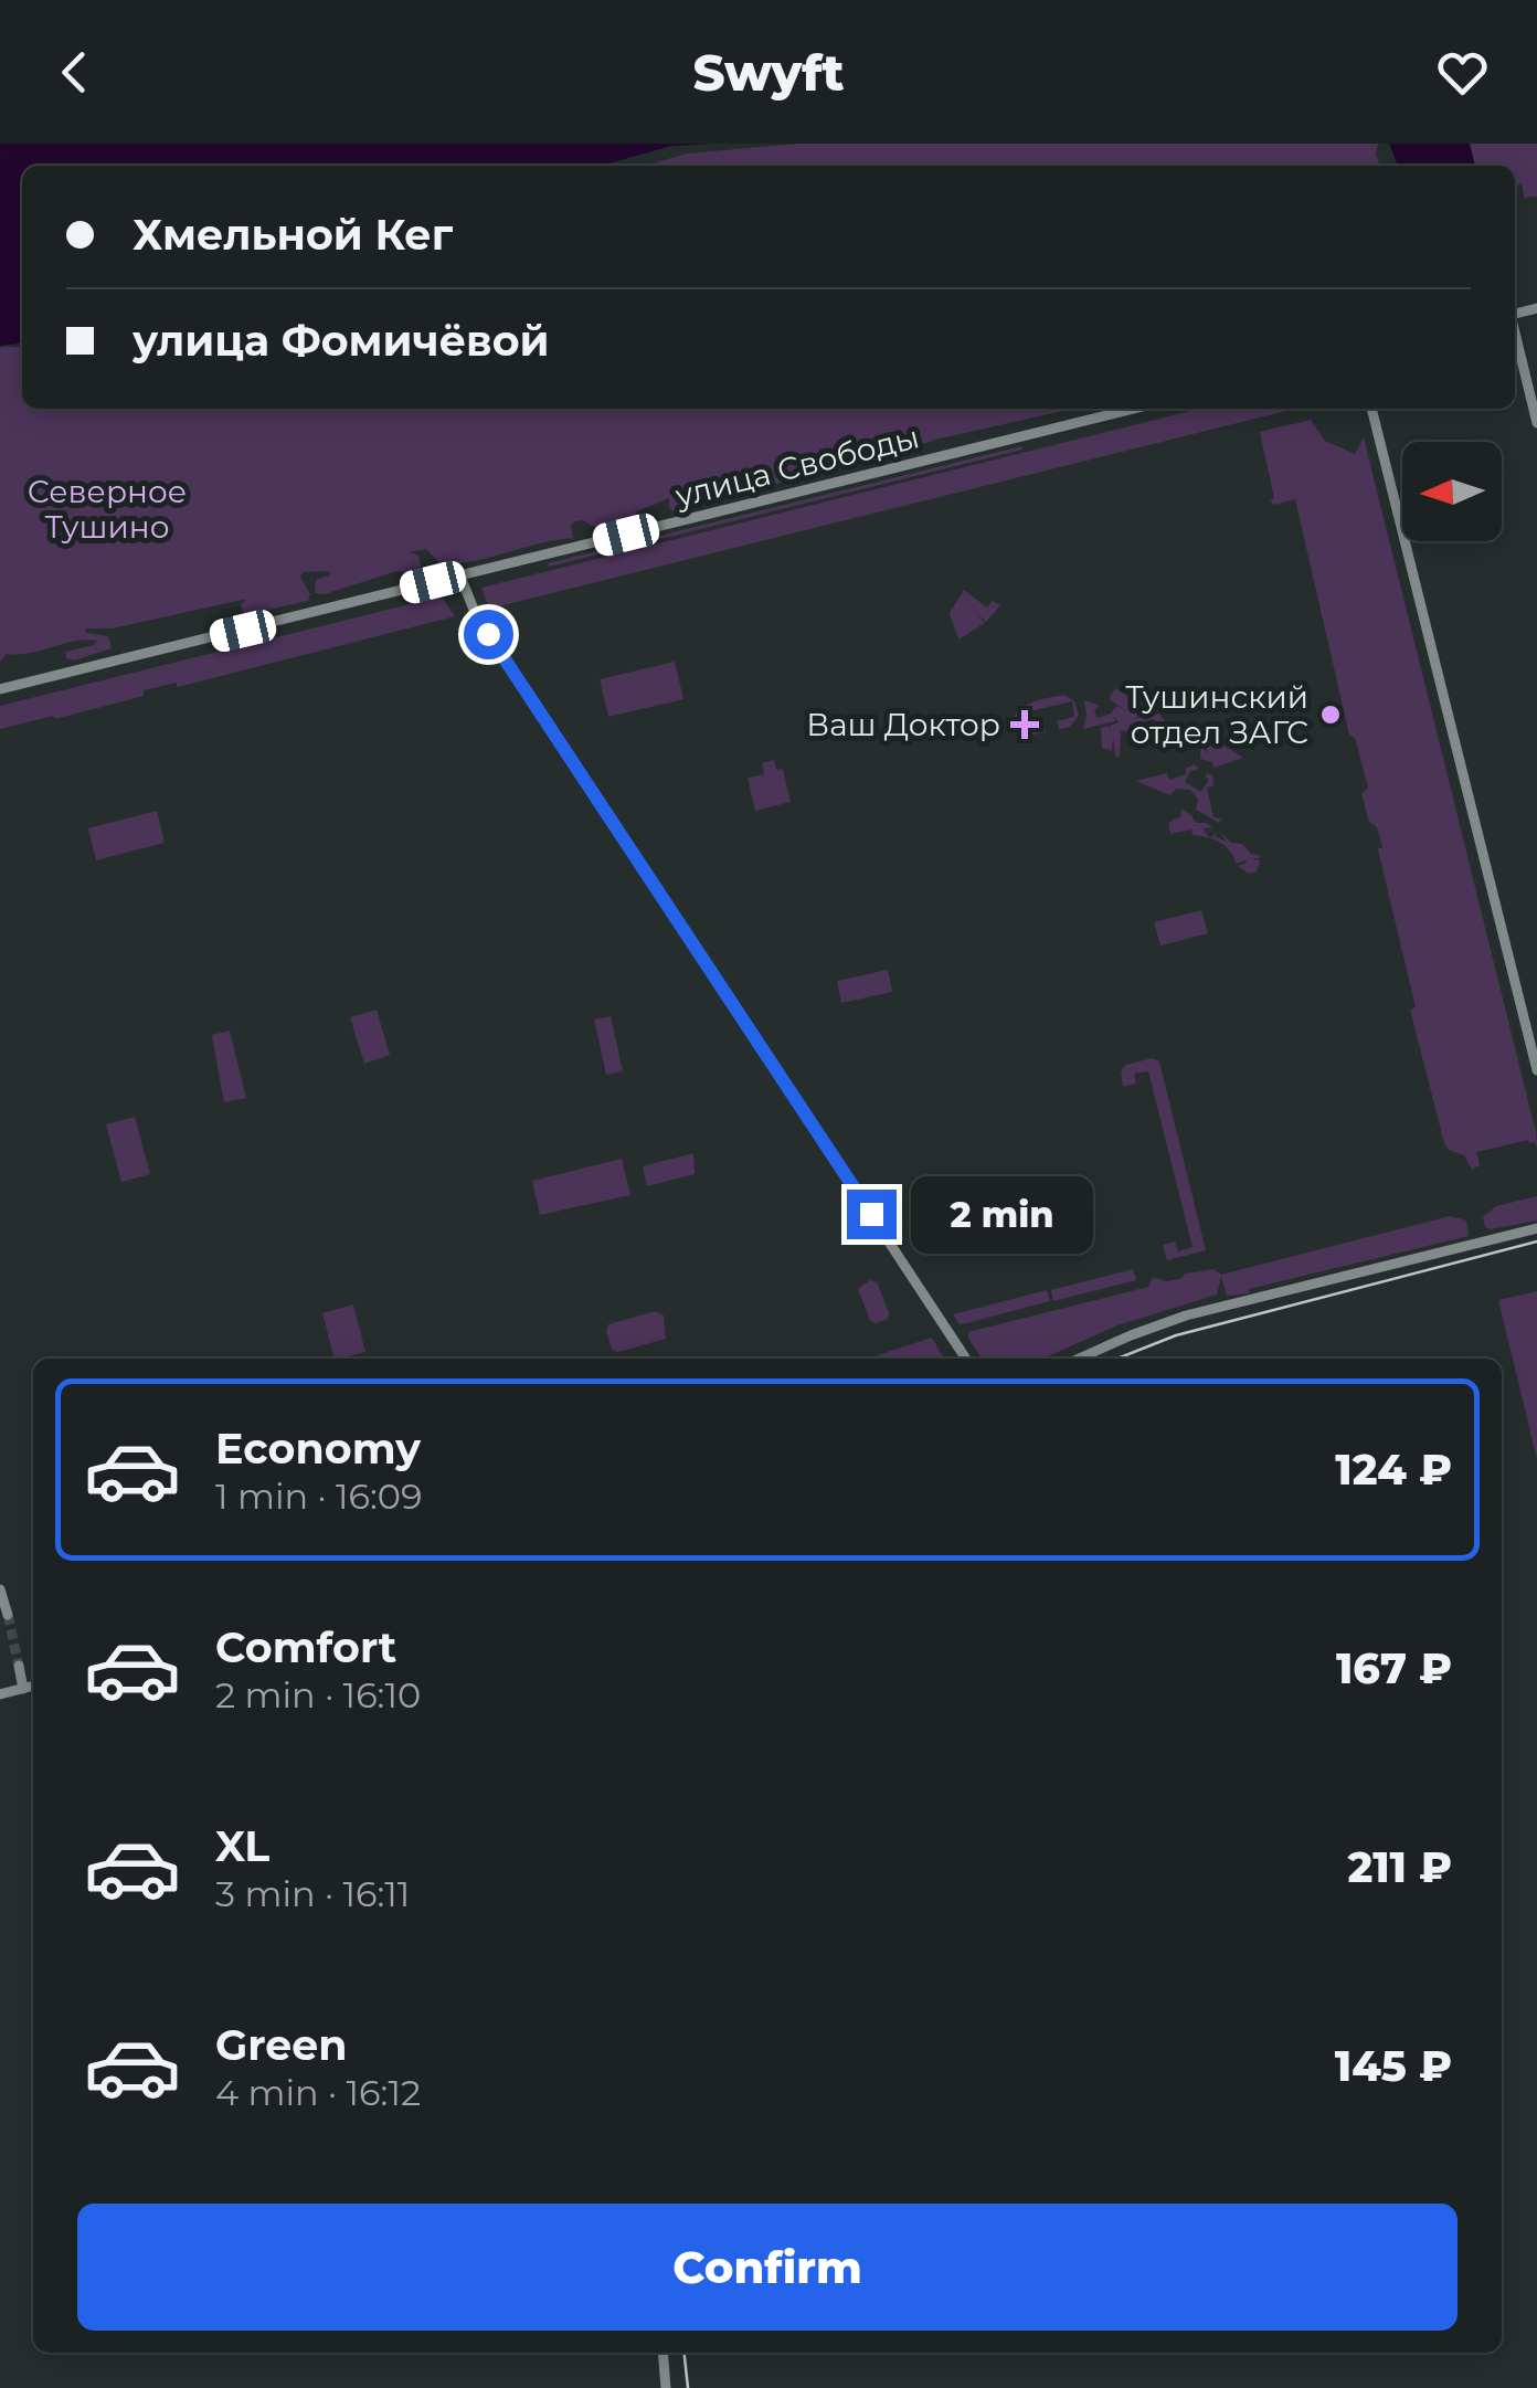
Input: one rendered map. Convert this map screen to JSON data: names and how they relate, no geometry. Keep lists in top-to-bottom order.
{
  "streets": {
    "main road": ["улица Свободы"]
  },
  "parks": ["Северное Тушино"],
  "places": {
    "other": ["Тушинский отдел ЗАГС"],
    "health": ["Ваш Доктор"]
  },
  "north": "left",
  "page": {
    "header": "Swyft",
    "banner": ["Хмельной Кег", "улица Фомичёвой"],
    "bubble": "2 min",
    "list": [
      {
        "name": "Economy",
        "note": "1 min · 16:09",
        "value": "124 ₽"
      },
      {
        "name": "Comfort",
        "note": "2 min · 16:10",
        "value": "167 ₽"
      },
      {
        "name": "XL",
        "note": "3 min · 16:11",
        "value": "211 ₽"
      },
      {
        "name": "Green",
        "note": "4 min · 16:12",
        "value": "145 ₽"
      }
    ],
    "buttons": "Confirm"
  }
}
